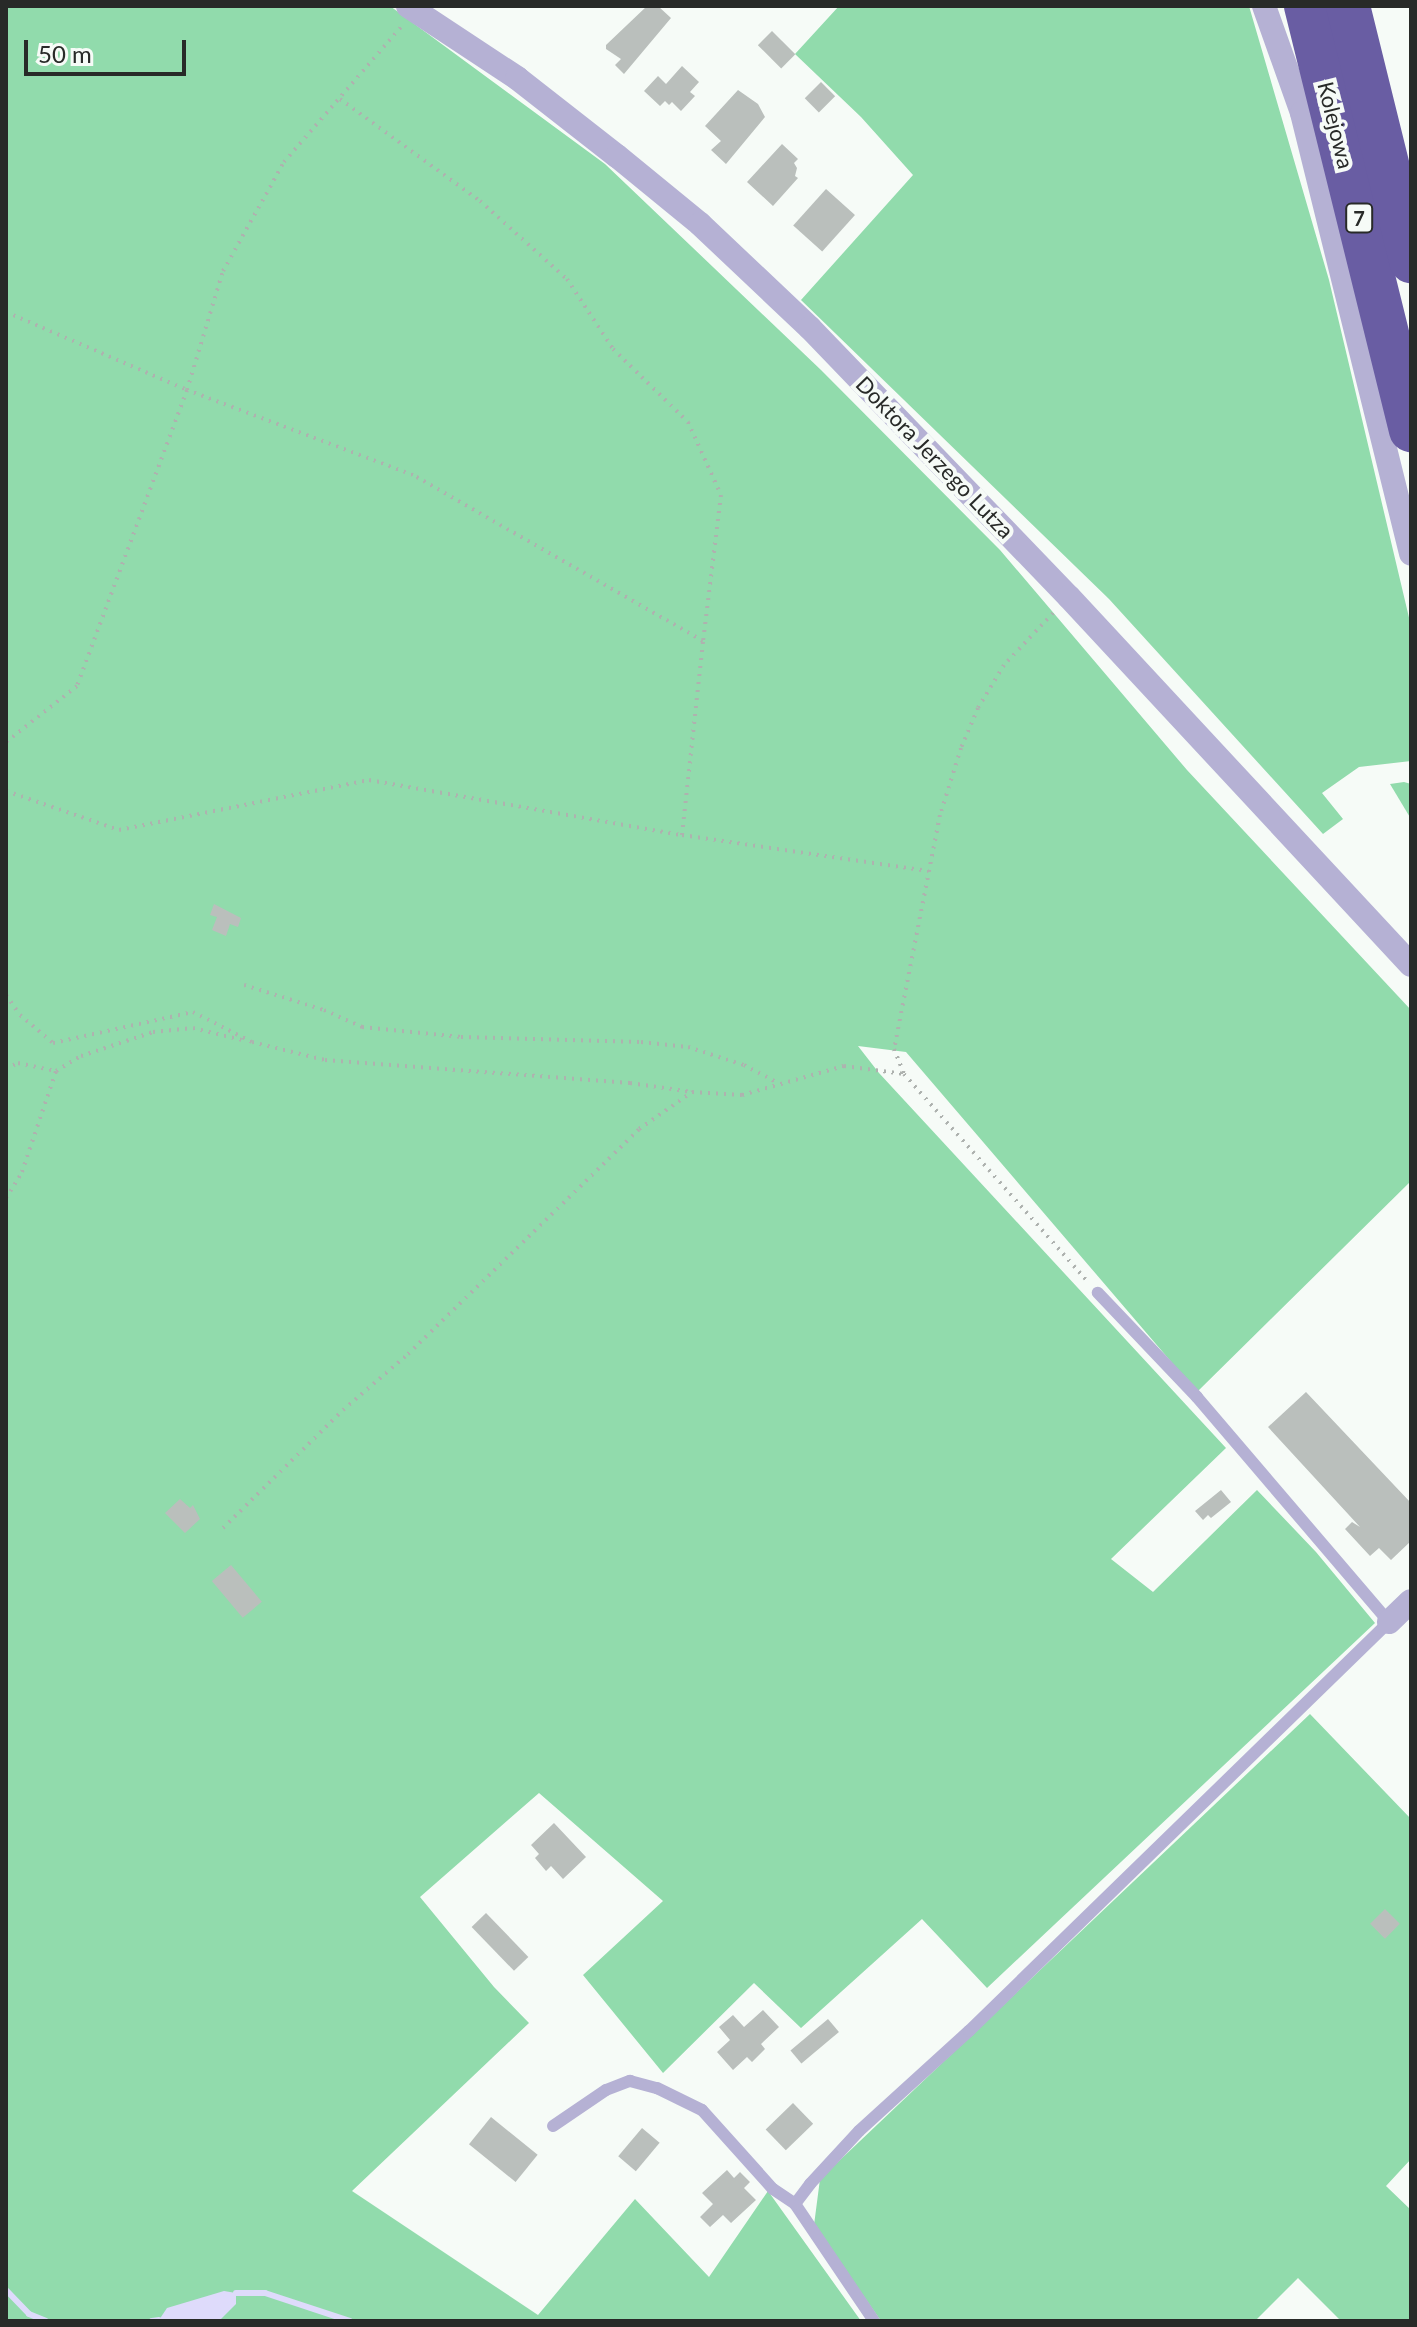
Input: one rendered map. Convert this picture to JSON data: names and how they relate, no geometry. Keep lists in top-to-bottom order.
{
  "streets": {
    "highway": ["Kolejowa", "7"],
    "street": ["Doktora Jerzego Lutza"]
  },
  "scale_bar": "50 m"
}
